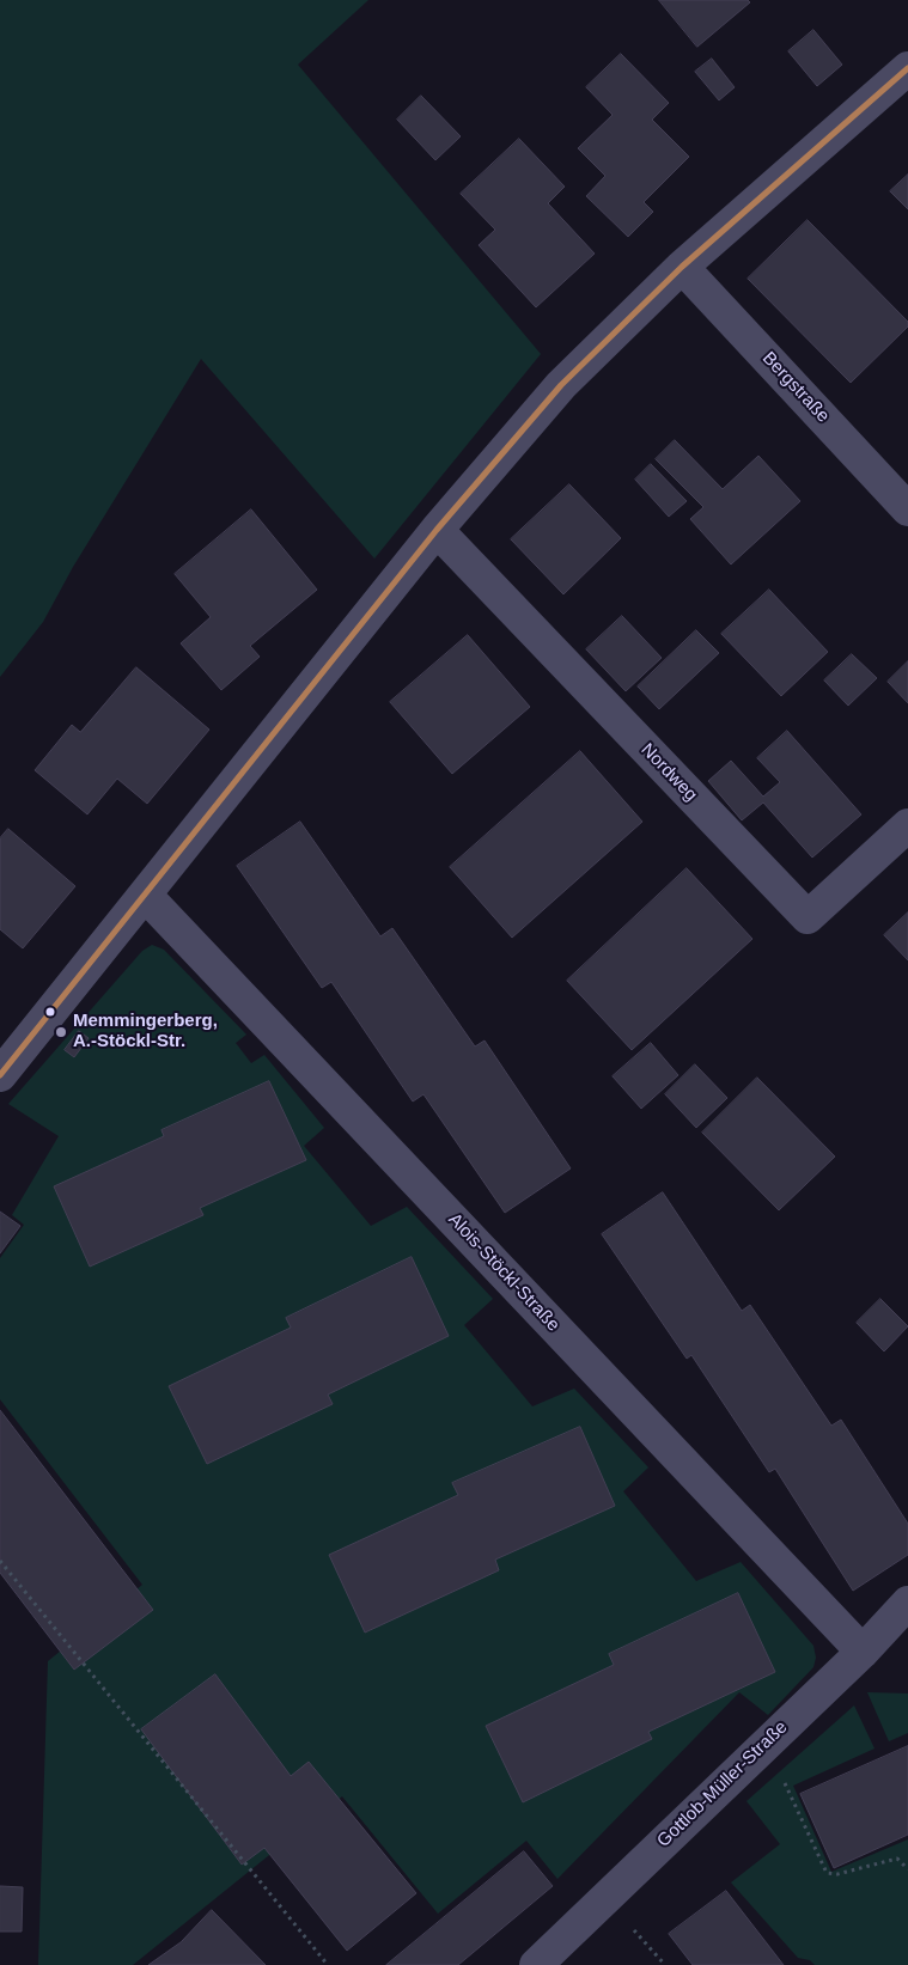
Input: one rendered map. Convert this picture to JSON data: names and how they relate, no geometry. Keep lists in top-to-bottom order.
{
  "streets": {
    "street": [
      "Bergstraße",
      "Nordweg",
      "Alois-Stöckl-Straße",
      "Gottlob-Müller-Straße"
    ]
  },
  "crossings": [
    ["Alois-Stöckl-Straße", "Gottlob-Müller-Straße"]
  ],
  "places": ["Memmingerberg, A.-Stöckl-Str."]
}
